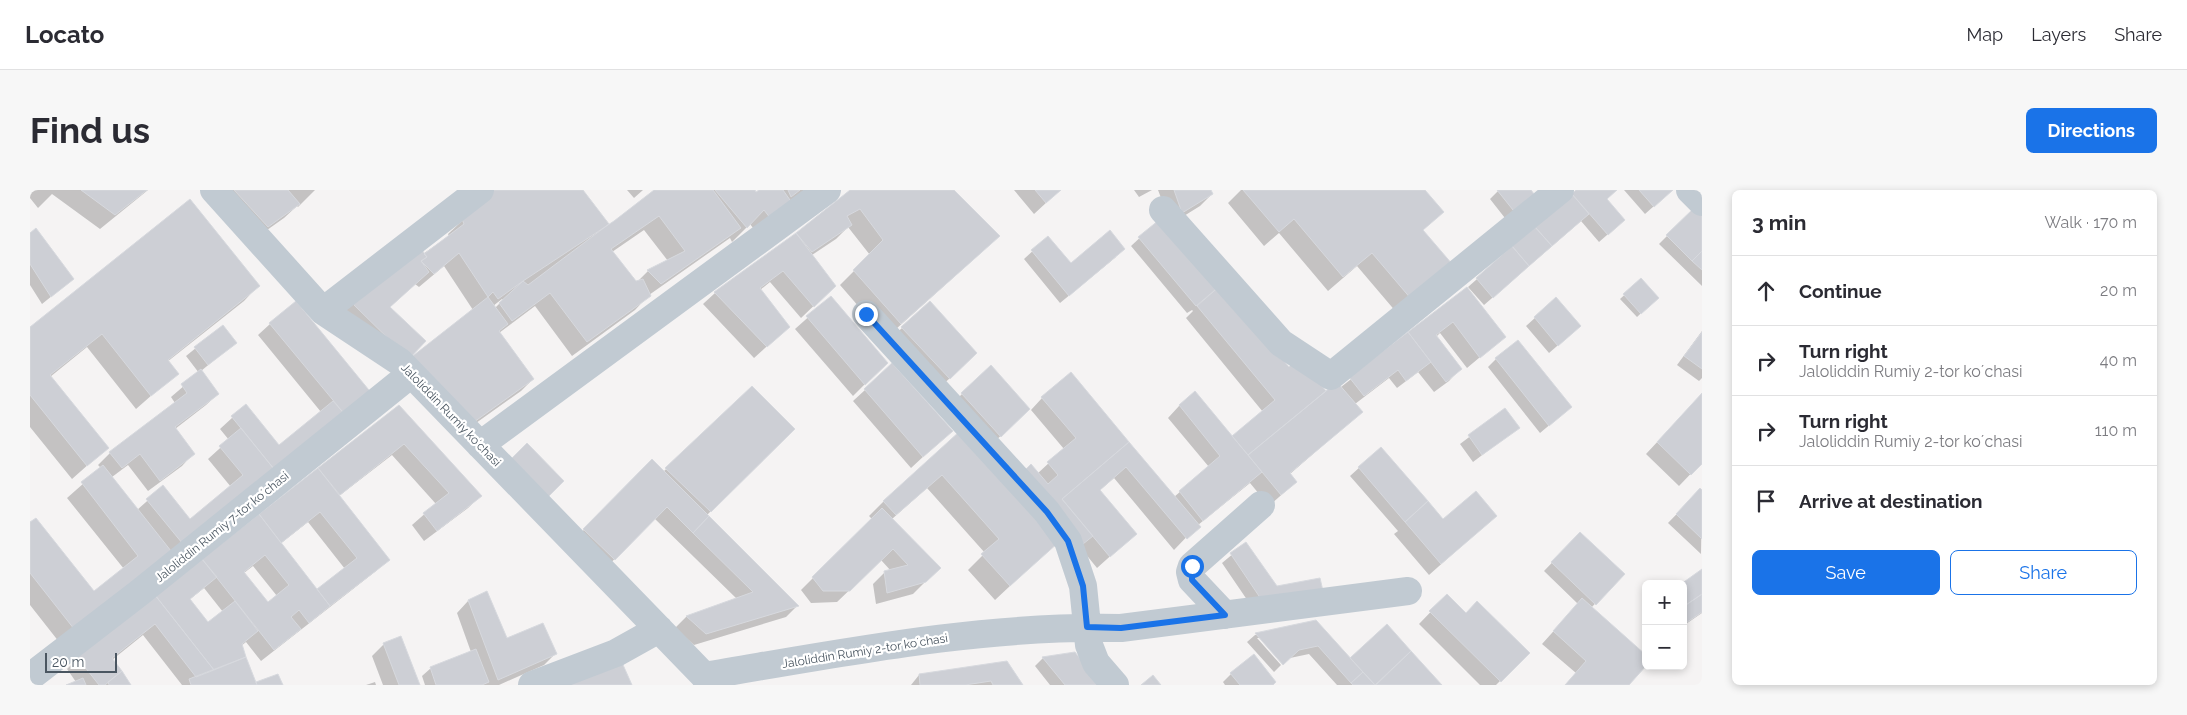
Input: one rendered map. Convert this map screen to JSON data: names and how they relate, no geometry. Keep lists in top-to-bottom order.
{
  "streets": {
    "street": ["Jaloliddin Rumiy koʻchasi", "Jaloliddin Rumiy 7-tor koʼchasi", "Jaloliddin Rumiy 2-tor koʼchasi"]
  },
  "crossings": [
    ["Jaloliddin Rumiy koʻchasi", "Jaloliddin Rumiy 7-tor koʼchasi"],
    ["Jaloliddin Rumiy koʻchasi", "Jaloliddin Rumiy 2-tor koʼchasi"]
  ],
  "scale_bar": "20 m",
  "page": {
    "header": "Locato",
    "nav": ["Map", "Layers", "Share"],
    "buttons": [
      "Directions",
      ["Save", "Share"]
    ],
    "title": "Find us",
    "heading": ["3 min", "Walk · 170 m"],
    "list": [
      ["Continue", "20 m"],
      ["Turn right", "Jaloliddin Rumiy 2-tor koʼchasi", "40 m"],
      ["Turn right", "Jaloliddin Rumiy 2-tor koʼchasi", "110 m"],
      "Arrive at destination"
    ],
    "map_buttons": ["+", "−"],
    "scale": "20 m"
  }
}
